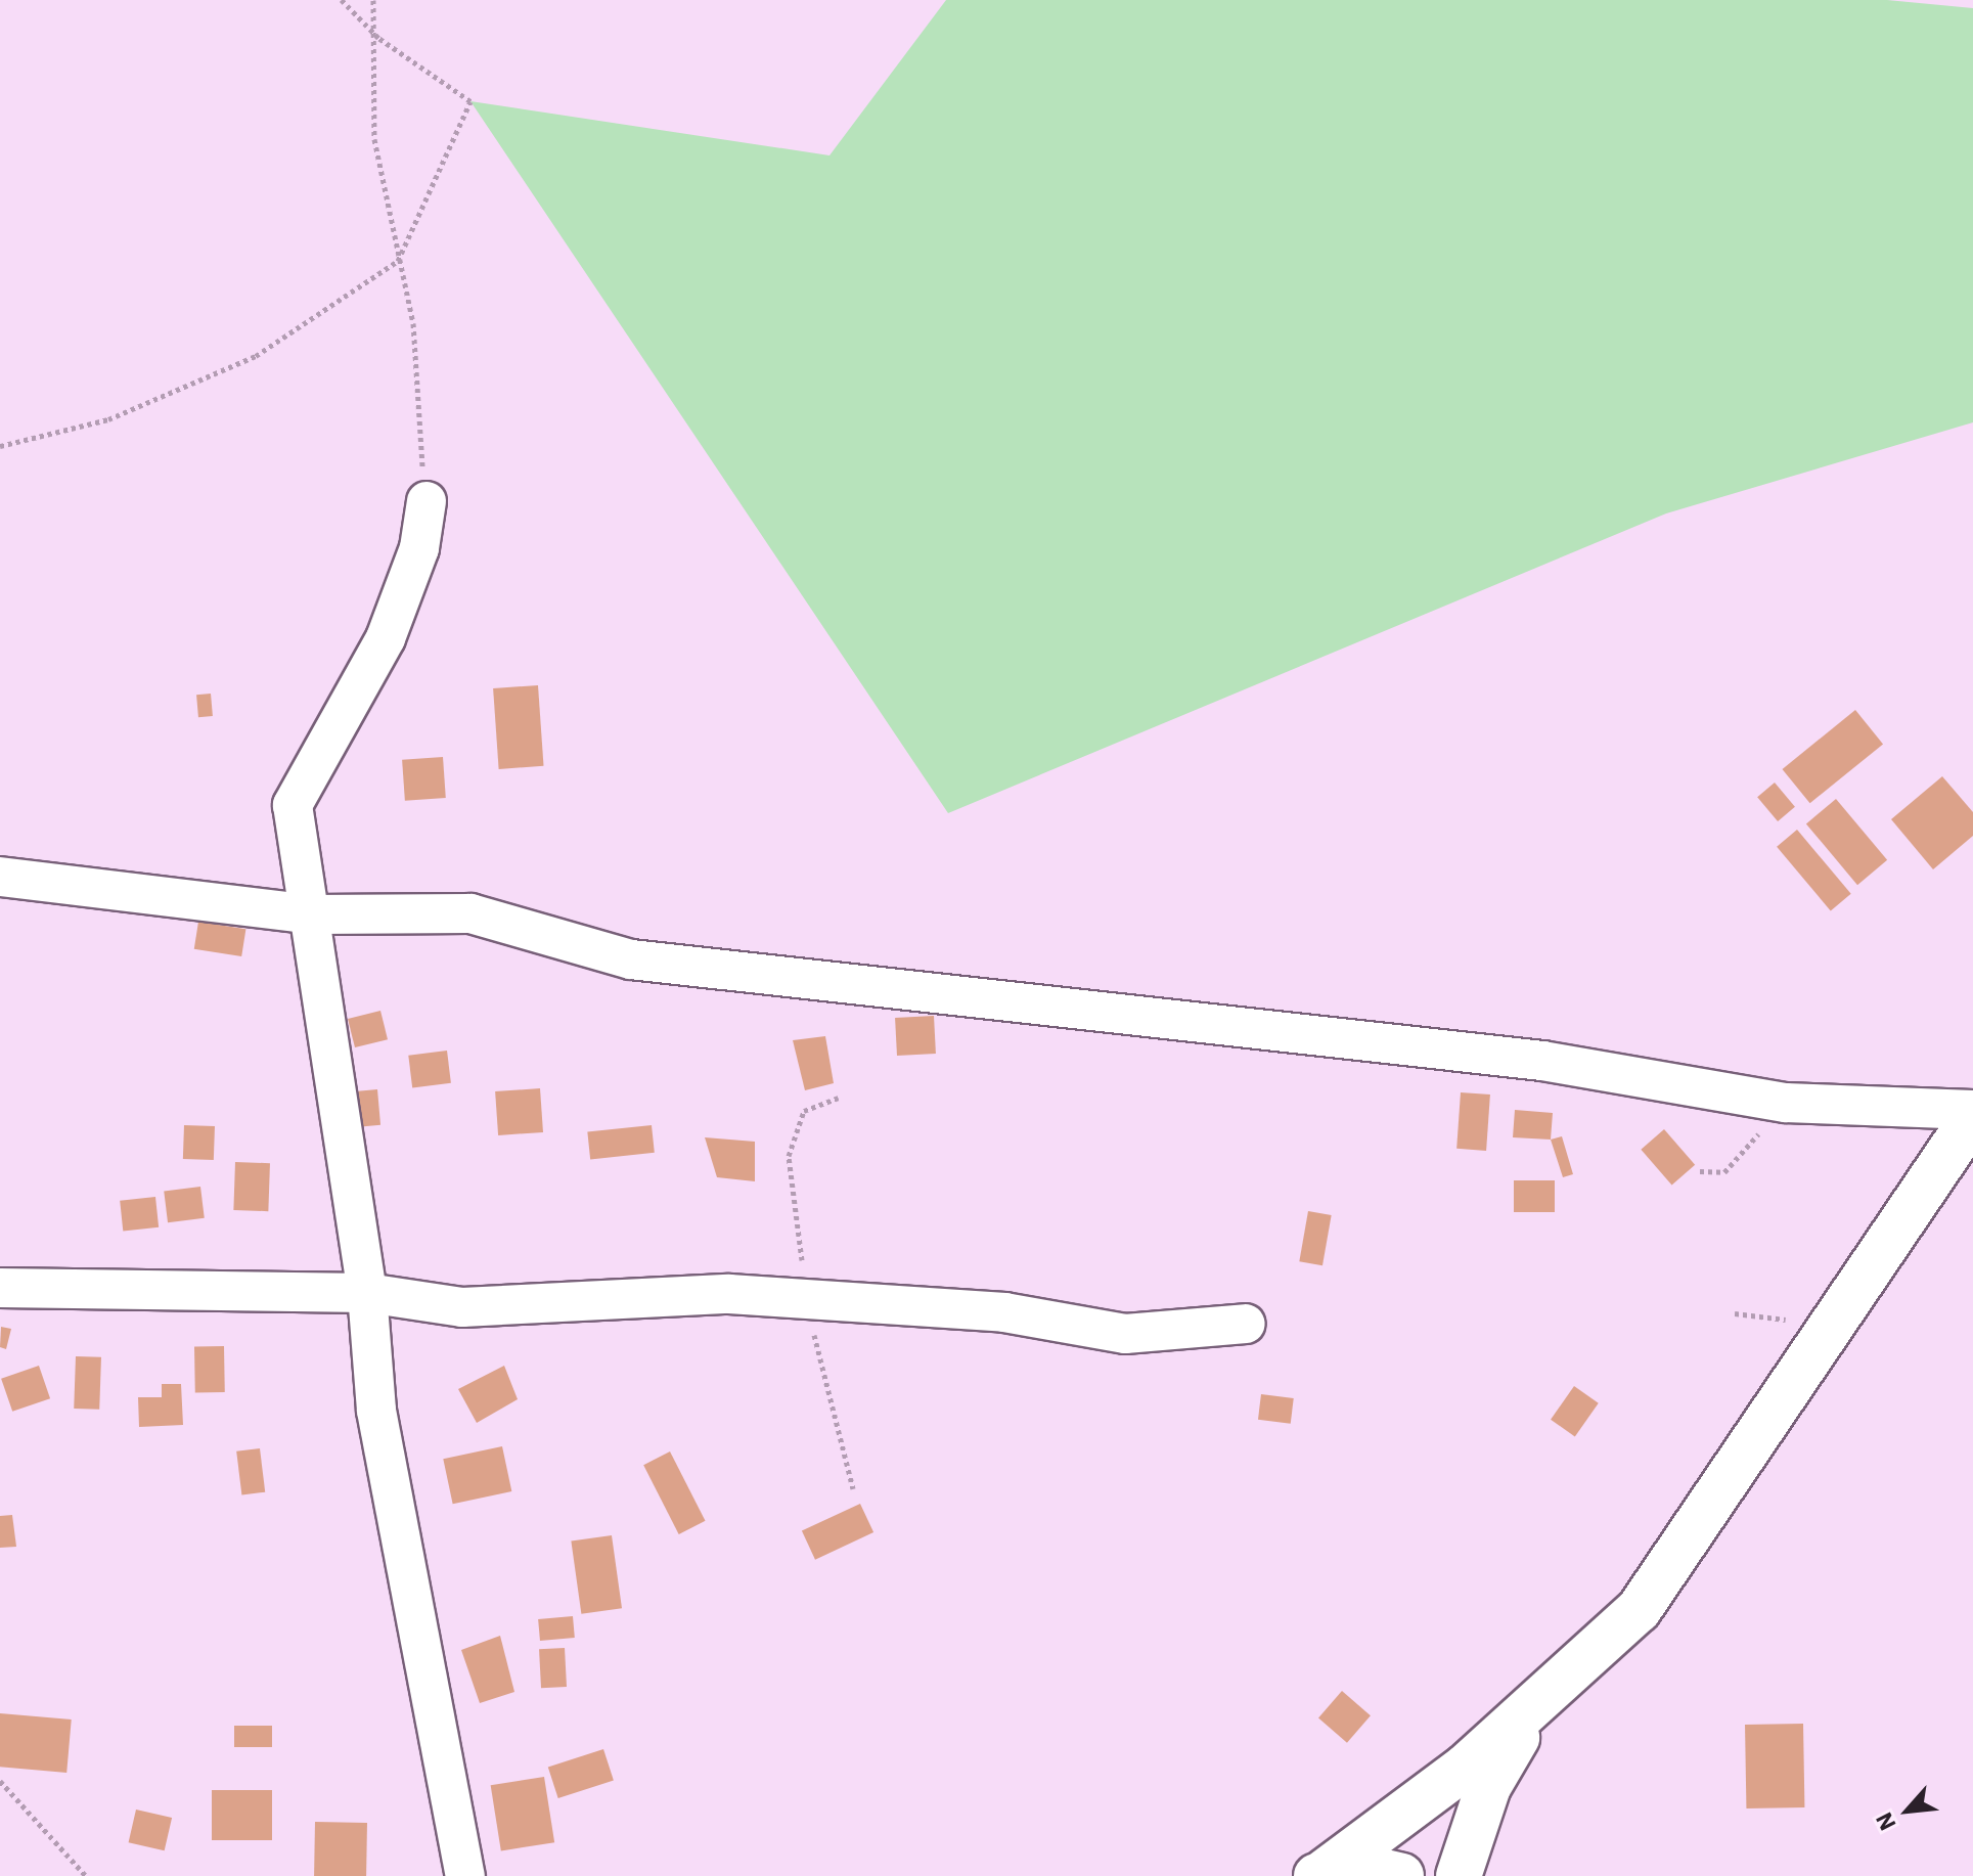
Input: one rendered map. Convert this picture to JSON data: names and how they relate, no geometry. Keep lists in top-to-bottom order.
{
  "north": "bottom left"
}
